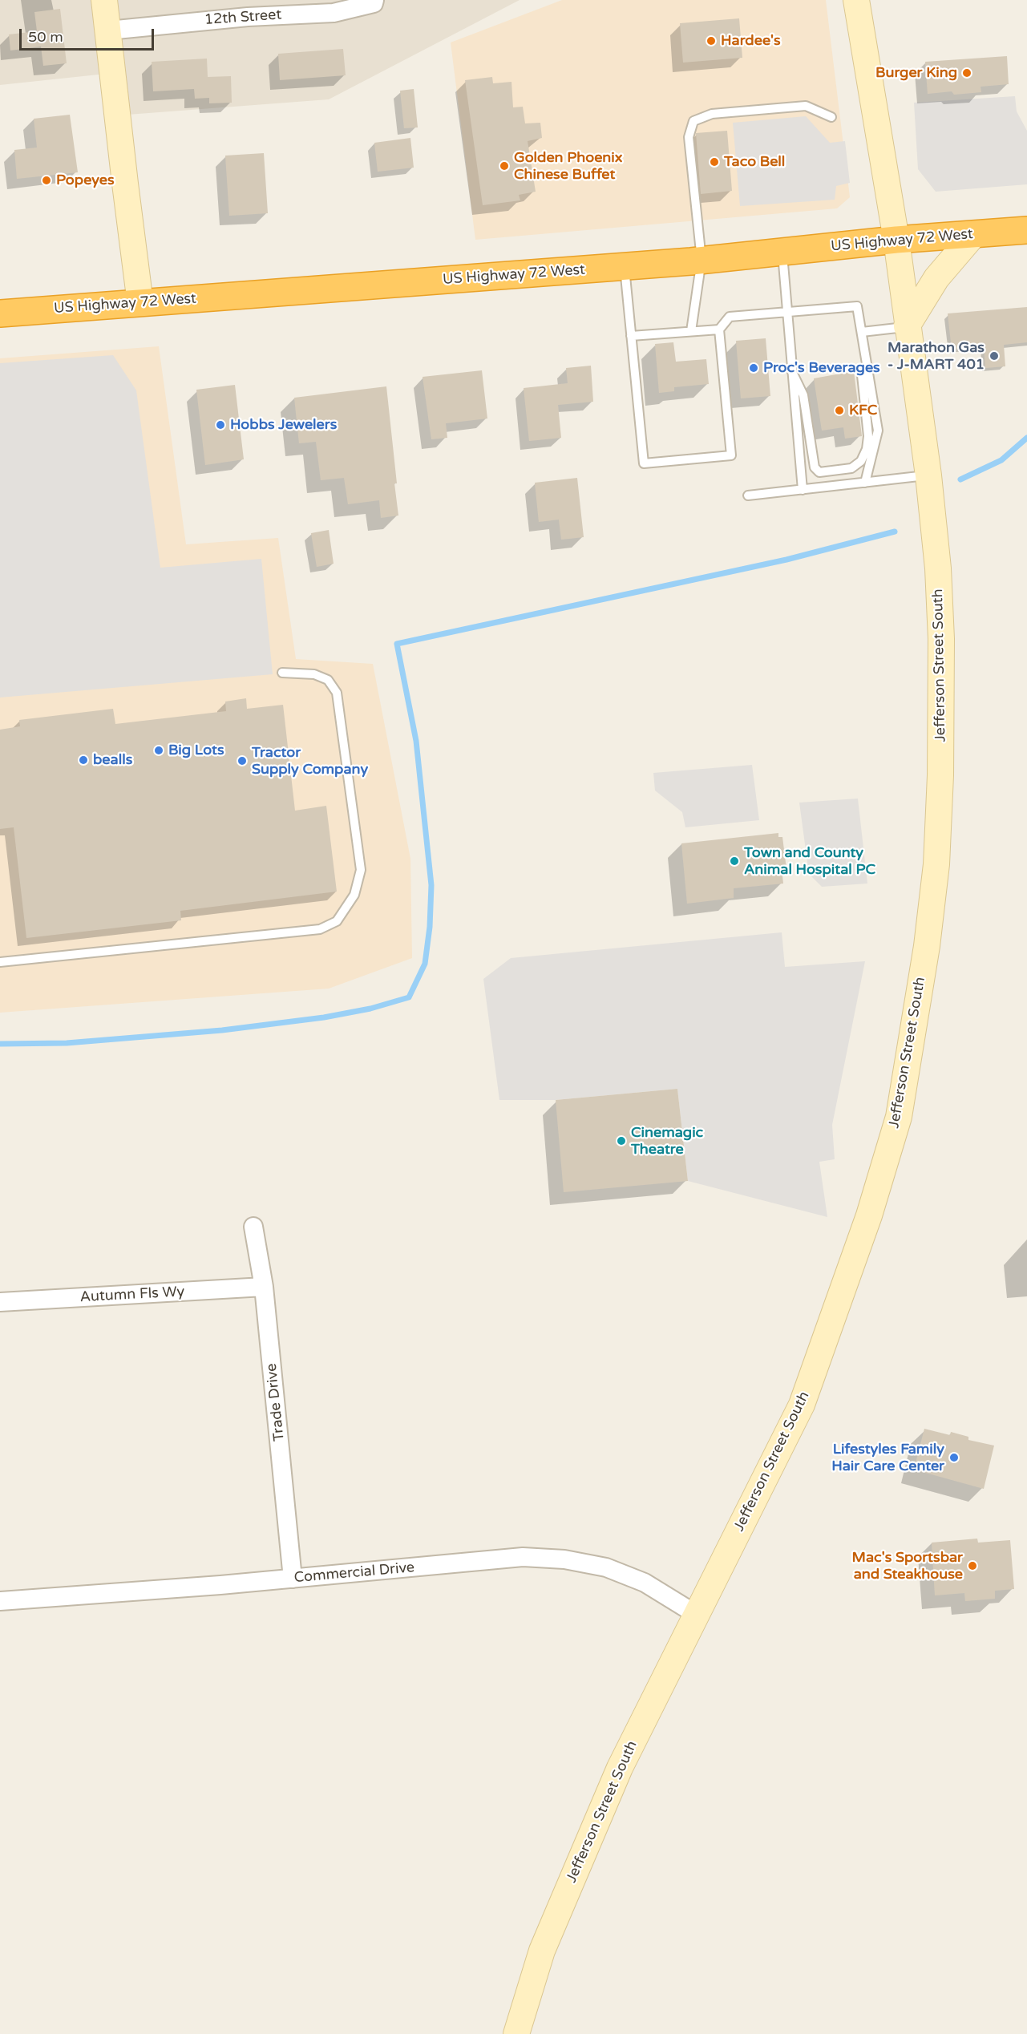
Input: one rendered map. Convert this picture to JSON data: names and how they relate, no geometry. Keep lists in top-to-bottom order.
{
  "streets": {
    "highway": ["US Highway 72 West"],
    "street": [
      "12th Street",
      "Jefferson Street South",
      "Autumn Fls Wy",
      "Trade Drive",
      "Commercial Drive"
    ]
  },
  "crossings": [
    ["US Highway 72 West", "Jefferson Street South"],
    ["Jefferson Street South", "Commercial Drive"],
    ["Autumn Fls Wy", "Trade Drive"],
    ["Trade Drive", "Commercial Drive"]
  ],
  "places": [
    "Hardee's",
    "Burger King",
    "Taco Bell",
    "Golden Phoenix Chinese Buffet",
    "Popeyes",
    "Marathon Gas - J-MART 401",
    "Proc's Beverages",
    "KFC",
    "Hobbs Jewelers",
    "Big Lots",
    "bealls",
    "Tractor Supply Company",
    "Town and County Animal Hospital PC",
    "Cinemagic Theatre",
    "Lifestyles Family Hair Care Center",
    "Mac's Sportsbar and Steakhouse"
  ],
  "scale_bar": "50 m"
}
